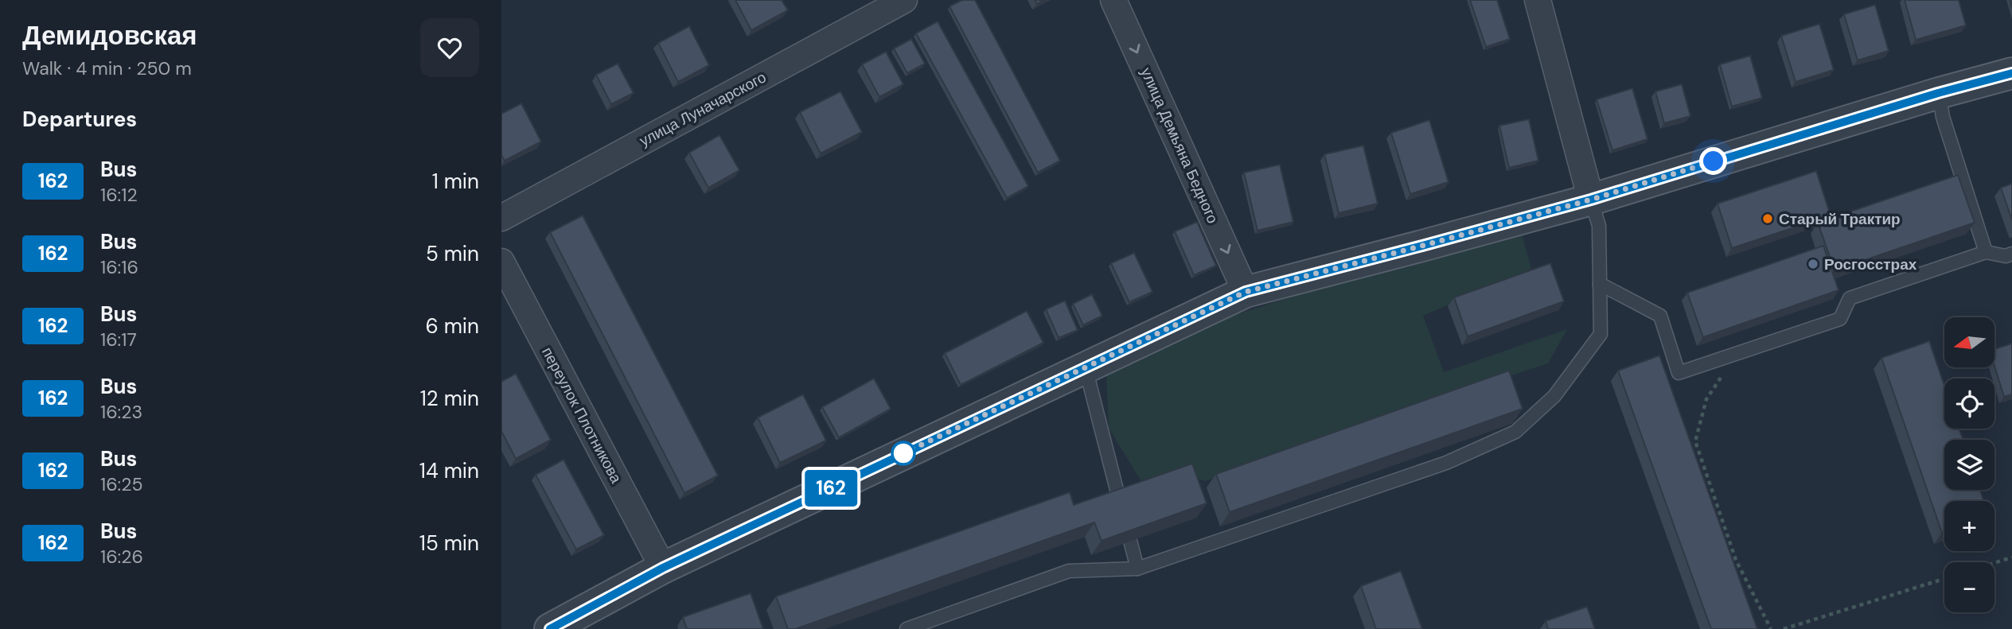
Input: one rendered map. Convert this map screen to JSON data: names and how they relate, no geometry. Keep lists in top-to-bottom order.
{
  "streets": {
    "street": ["улица Луначарского", "улица Демьяна Бедного", "переулок Плотникова"]
  },
  "one_way": ["улица Демьяна Бедного"],
  "places": ["Старый Трактир", "Росгосстрах"],
  "lines": ["bus line 162"],
  "north": "left",
  "page": {
    "heading": [
      ["Демидовская", "Walk · 4 min · 250 m"],
      "Departures"
    ],
    "on_map": "162",
    "list": [
      {
        "mark": "162",
        "name": "Bus",
        "note": "16:12",
        "value": "1 min"
      },
      {
        "mark": "162",
        "name": "Bus",
        "note": "16:16",
        "value": "5 min"
      },
      {
        "mark": "162",
        "name": "Bus",
        "note": "16:17",
        "value": "6 min"
      },
      {
        "mark": "162",
        "name": "Bus",
        "note": "16:23",
        "value": "12 min"
      },
      {
        "mark": "162",
        "name": "Bus",
        "note": "16:25",
        "value": "14 min"
      },
      {
        "mark": "162",
        "name": "Bus",
        "note": "16:26",
        "value": "15 min"
      }
    ],
    "map_buttons": ["+", "−"]
  }
}
